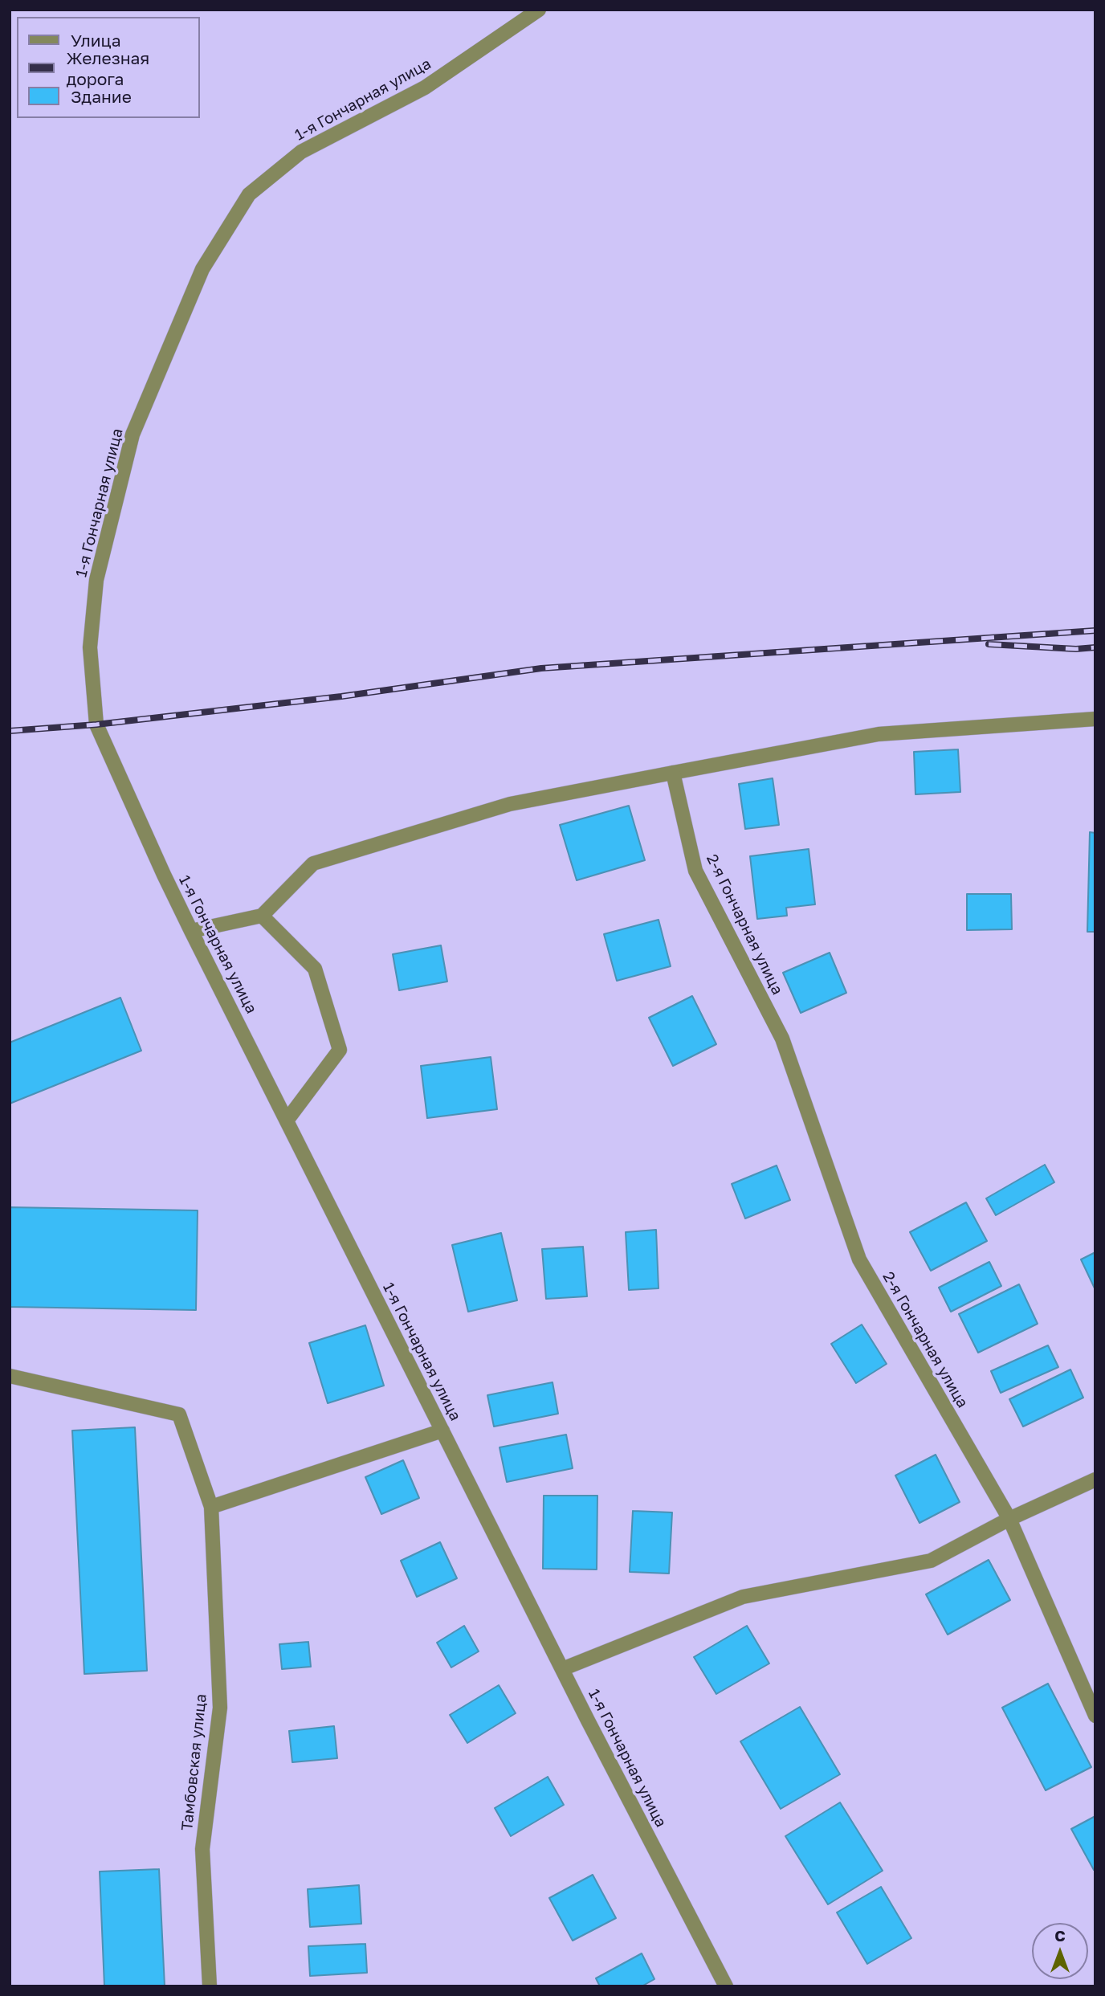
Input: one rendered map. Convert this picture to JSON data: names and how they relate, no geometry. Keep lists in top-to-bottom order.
{
  "streets": {
    "street": ["1-я Гончарная улица", "2-я Гончарная улица", "Тамбовская улица"]
  },
  "legend": ["Улица", "Железная дорога", "Здание"],
  "north": "top"
}
